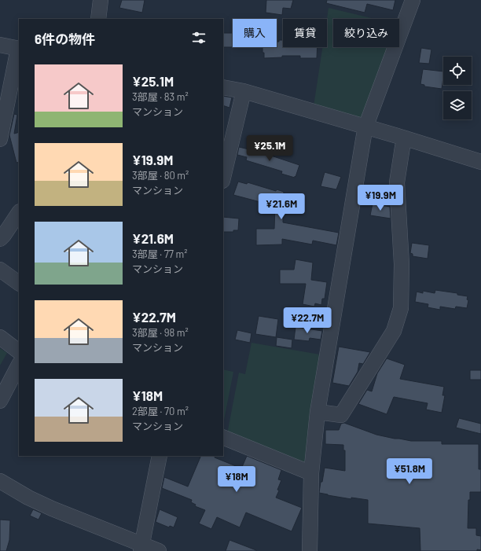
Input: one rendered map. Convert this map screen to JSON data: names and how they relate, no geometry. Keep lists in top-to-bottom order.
{
  "page": {
    "chip": ["購入", "賃貸", "絞り込み"],
    "heading": "6件の物件",
    "list": [
      {
        "name": "¥25.1M",
        "note": "3部屋 · 83 m² · マンション"
      },
      {
        "name": "¥19.9M",
        "note": "3部屋 · 80 m² · マンション"
      },
      {
        "name": "¥21.6M",
        "note": "3部屋 · 77 m² · マンション"
      },
      {
        "name": "¥22.7M",
        "note": "3部屋 · 98 m² · マンション"
      },
      {
        "name": "¥18M",
        "note": "2部屋 · 70 m² · マンション"
      }
    ],
    "price": [
      "¥25.1M",
      "¥19.9M",
      "¥21.6M",
      "¥22.7M",
      "¥51.8M",
      "¥18M"
    ]
  }
}
